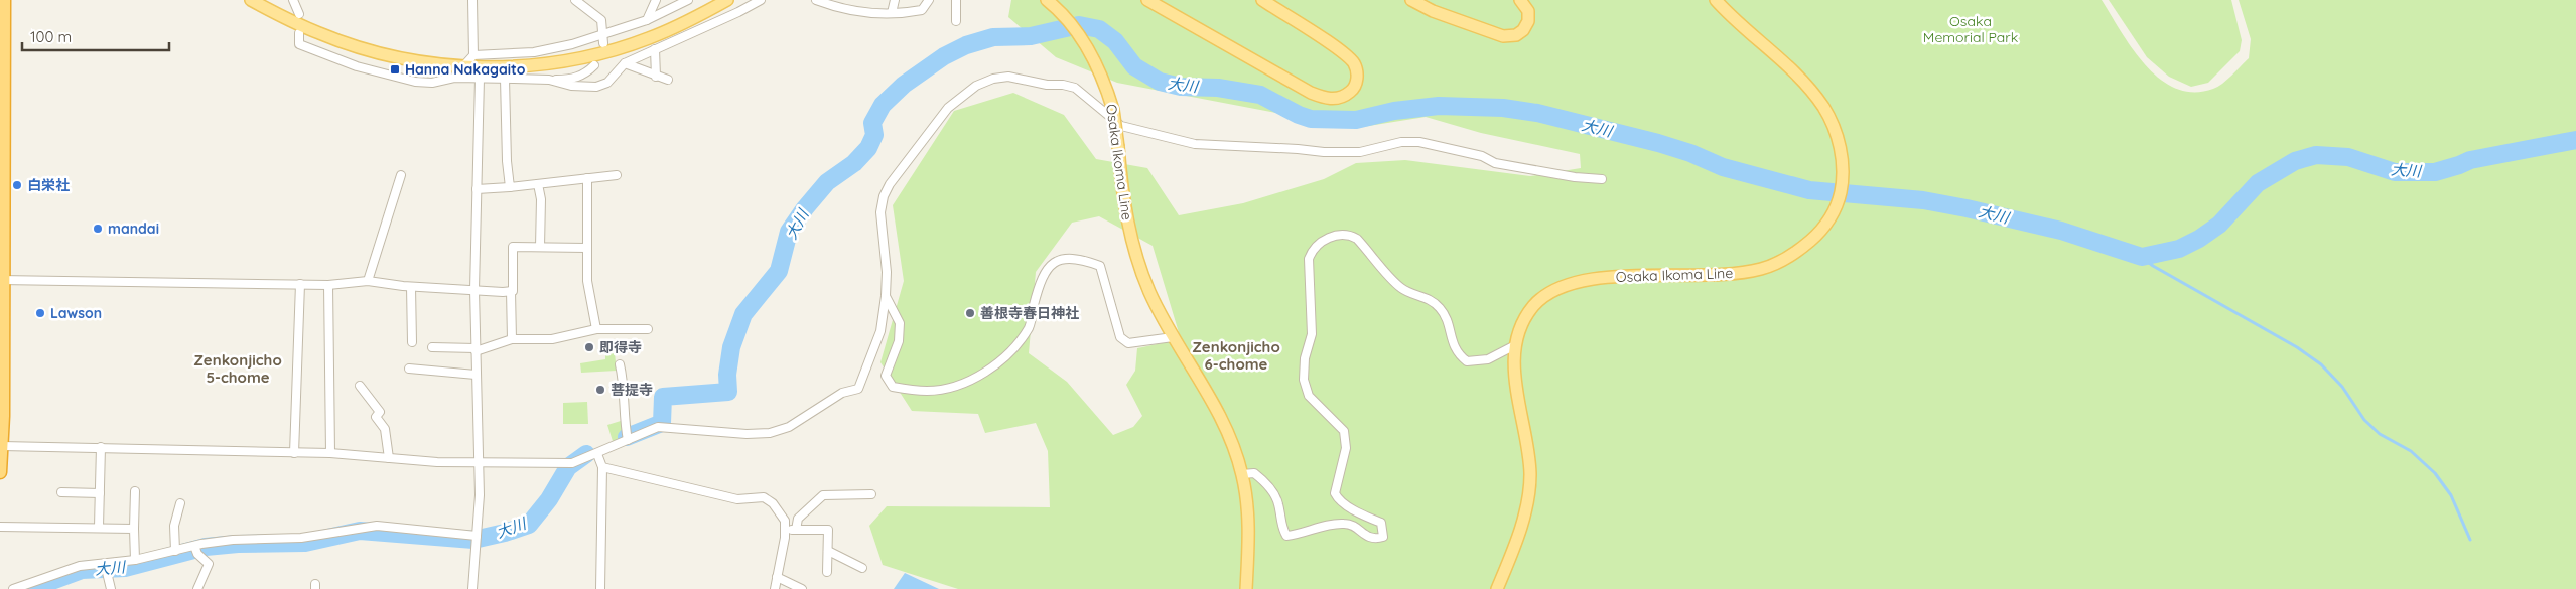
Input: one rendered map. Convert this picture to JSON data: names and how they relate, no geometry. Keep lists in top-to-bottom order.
{
  "streets": {
    "main road": ["Osaka Ikoma Line"]
  },
  "districts": ["Zenkonjicho 6-chome", "Zenkonjicho 5-chome"],
  "water": ["大川"],
  "parks": ["Osaka Memorial Park"],
  "places": {
    "transit": ["Hanna Nakagaito"],
    "other": [
      "白栄社",
      "mandai",
      "Lawson",
      "善根寺春日神社",
      "即得寺",
      "菩提寺"
    ]
  },
  "scale_bar": "100 m"
}
